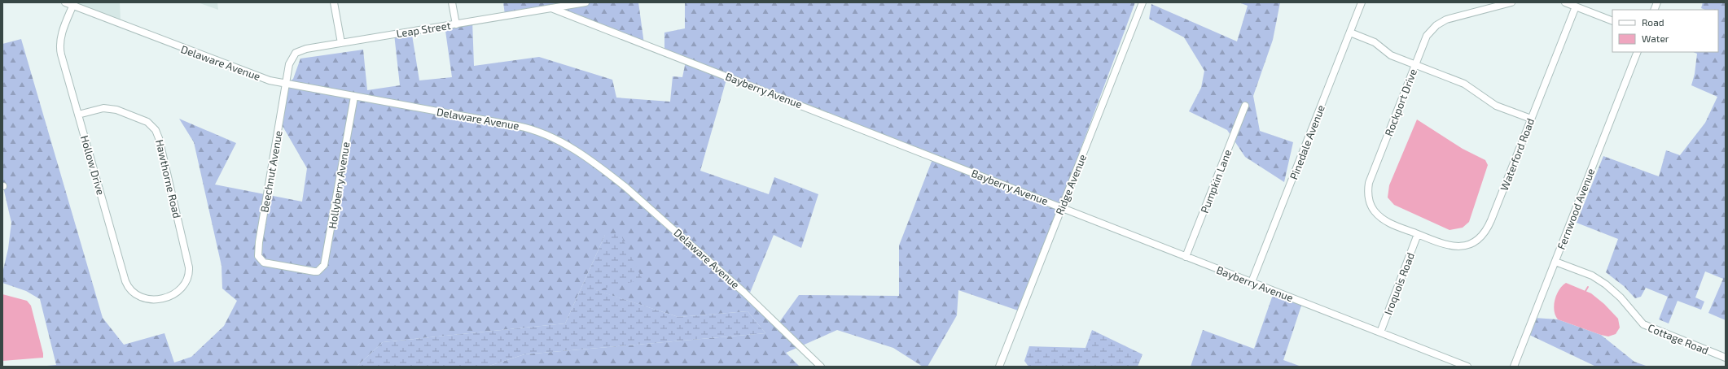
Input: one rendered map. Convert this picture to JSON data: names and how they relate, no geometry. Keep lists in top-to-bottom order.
{
  "streets": {
    "street": [
      "Leap Street",
      "Delaware Avenue",
      "Bayberry Avenue",
      "Rockport Drive",
      "Pinedale Avenue",
      "Waterford Road",
      "Hollow Drive",
      "Beechnut Avenue",
      "Hawthorne Road",
      "Pumpkin Lane",
      "Ridge Avenue",
      "Hollyberry Avenue",
      "Fernwood Avenue",
      "Iroquois Road",
      "Cottage Road"
    ]
  },
  "crossings": [
    ["Leap Street", "Delaware Avenue"],
    ["Leap Street", "Bayberry Avenue"],
    ["Leap Street", "Beechnut Avenue"],
    ["Delaware Avenue", "Hollow Drive"],
    ["Delaware Avenue", "Beechnut Avenue"],
    ["Delaware Avenue", "Hollyberry Avenue"],
    ["Bayberry Avenue", "Pinedale Avenue"],
    ["Bayberry Avenue", "Pumpkin Lane"],
    ["Bayberry Avenue", "Ridge Avenue"],
    ["Bayberry Avenue", "Iroquois Road"],
    ["Rockport Drive", "Waterford Road"],
    ["Rockport Drive", "Iroquois Road"],
    ["Waterford Road", "Iroquois Road"],
    ["Hollow Drive", "Hawthorne Road"],
    ["Beechnut Avenue", "Hollyberry Avenue"],
    ["Fernwood Avenue", "Cottage Road"]
  ],
  "legend": ["Road", "Water"]
}
